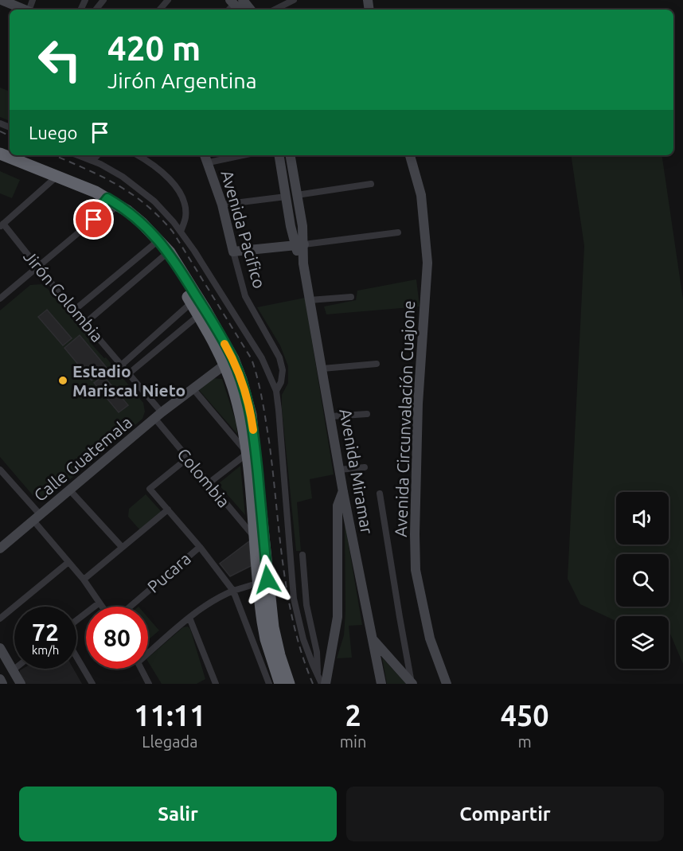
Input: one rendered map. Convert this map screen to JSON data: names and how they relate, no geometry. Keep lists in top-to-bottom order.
{
  "streets": {
    "main road": [
      "Avenida Pacifico",
      "Avenida Circunvalación Cuajone",
      "Calle Guatemala",
      "Avenida Miramar"
    ],
    "street": ["Jirón Colombia", "Colombia", "Pucara"]
  },
  "crossings": [
    ["Jirón Colombia", "Calle Guatemala"],
    ["Jirón Colombia", "Colombia"],
    ["Calle Guatemala", "Colombia"]
  ],
  "places": ["Estadio Mariscal Nieto"],
  "page": {
    "turn": ["420 m", "Jirón Argentina"],
    "then": "Luego",
    "speed": "72 km/h",
    "limit": "80",
    "eta": [
      "11:11",
      "Llegada",
      "2",
      "min",
      "450",
      "m"
    ],
    "buttons": ["Salir", "Compartir"]
  }
}
